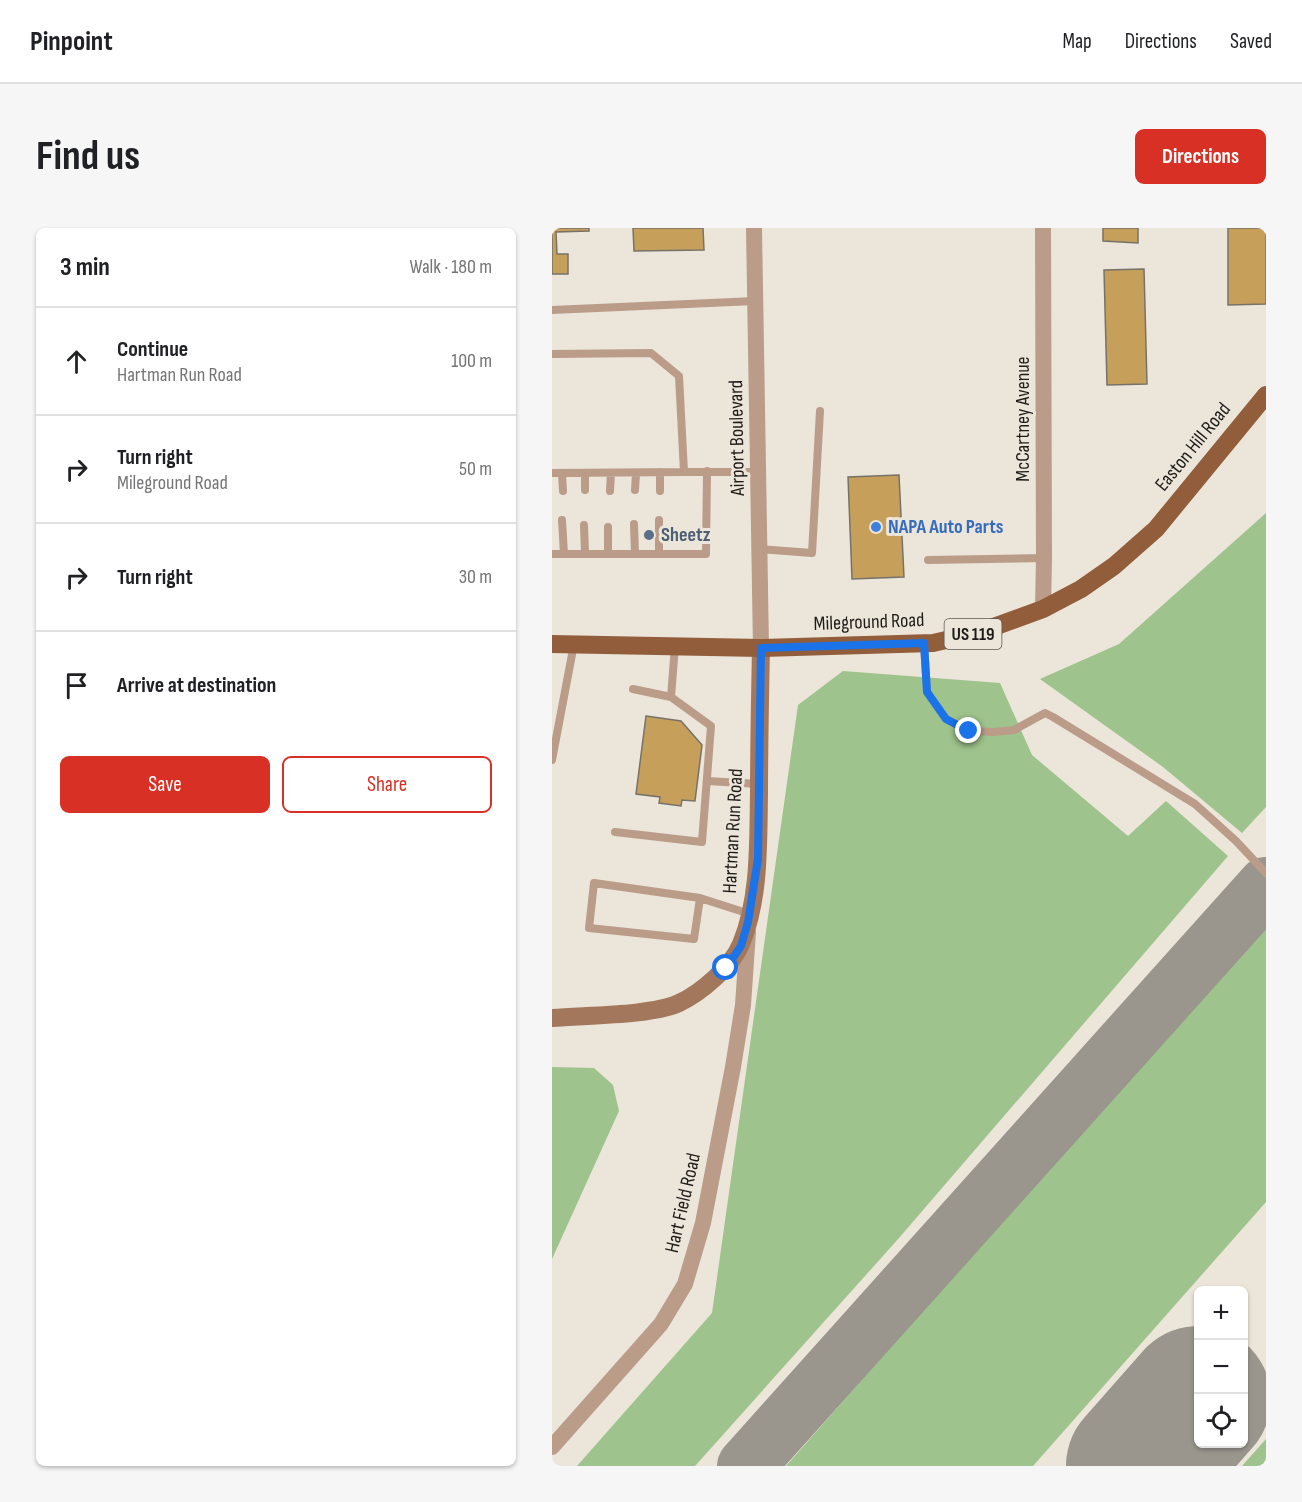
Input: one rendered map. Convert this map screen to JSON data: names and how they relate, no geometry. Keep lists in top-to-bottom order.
{
  "streets": {
    "main road": [
      "Easton Hill Road",
      "Mileground Road",
      "US 119",
      "Hartman Run Road"
    ],
    "street": ["McCartney Avenue", "Airport Boulevard", "Hart Field Road"]
  },
  "crossings": [
    ["McCartney Avenue", "Mileground Road"],
    ["Airport Boulevard", "Mileground Road"],
    ["Airport Boulevard", "Hartman Run Road"],
    ["Easton Hill Road", "Mileground Road"],
    ["Mileground Road", "Hartman Run Road"],
    ["Hartman Run Road", "Hart Field Road"]
  ],
  "places": ["NAPA Auto Parts", "Sheetz"],
  "page": {
    "header": "Pinpoint",
    "nav": ["Map", "Directions", "Saved"],
    "buttons": [
      "Directions",
      ["Save", "Share"]
    ],
    "title": "Find us",
    "heading": ["3 min", "Walk · 180 m"],
    "list": [
      ["Continue", "Hartman Run Road", "100 m"],
      ["Turn right", "Mileground Road", "50 m"],
      ["Turn right", "30 m"],
      "Arrive at destination"
    ],
    "map_buttons": ["+", "−"]
  }
}
